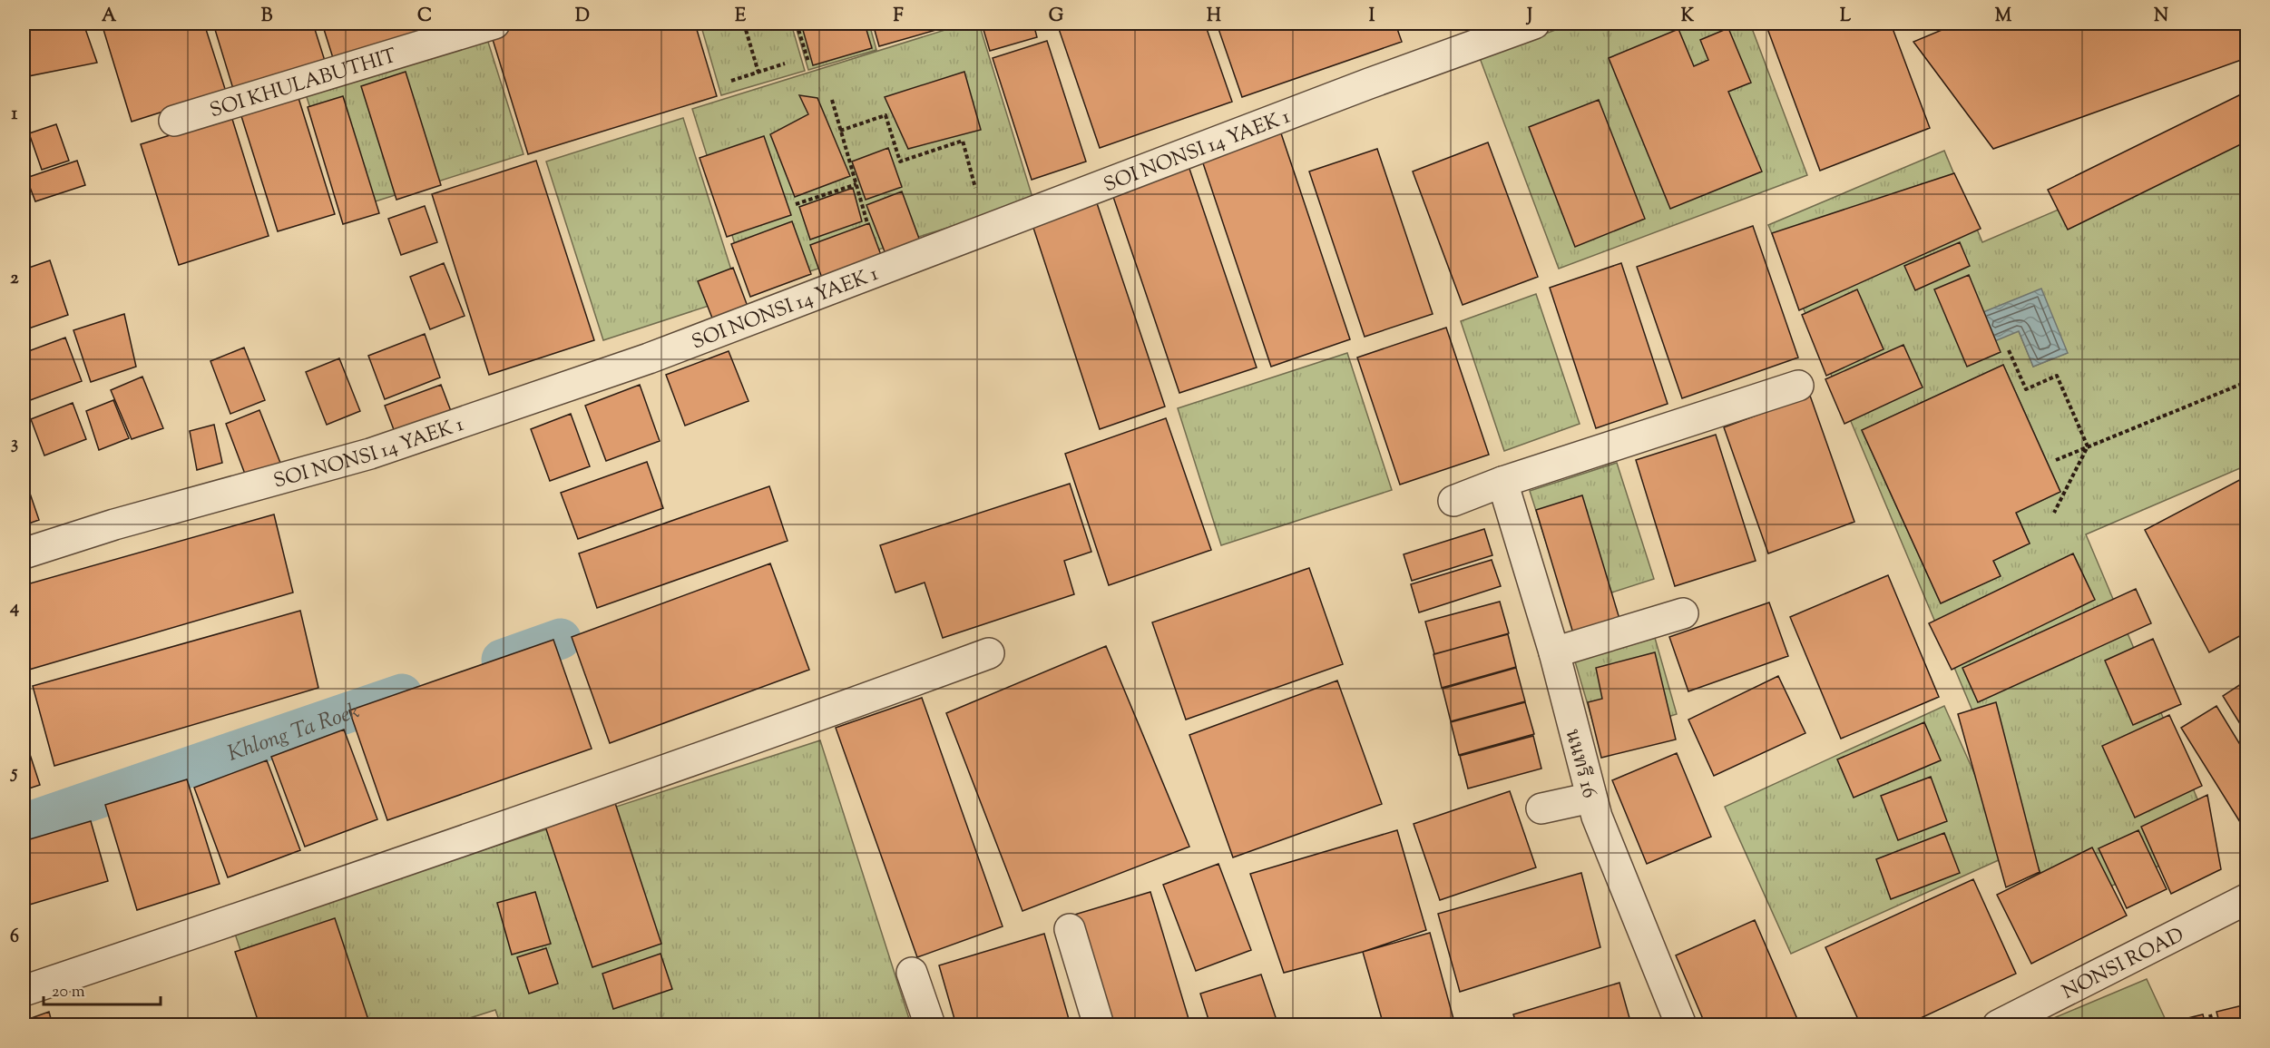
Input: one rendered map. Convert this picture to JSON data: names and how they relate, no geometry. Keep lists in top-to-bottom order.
{
  "streets": {
    "street": [
      "SOI KHULABUTHIT",
      "SOI NONSI 14 YAEK 1",
      "นนทรี 16",
      "NONSI ROAD"
    ]
  },
  "water": ["Khlong Ta Roek"],
  "scale_bar": "20 m",
  "grid": {
    "columns": [
      "A",
      "B",
      "C",
      "D",
      "E",
      "F",
      "G",
      "H",
      "I",
      "J",
      "K",
      "L",
      "M",
      "N"
    ],
    "rows": [
      "1",
      "2",
      "3",
      "4",
      "5",
      "6"
    ]
  }
}
